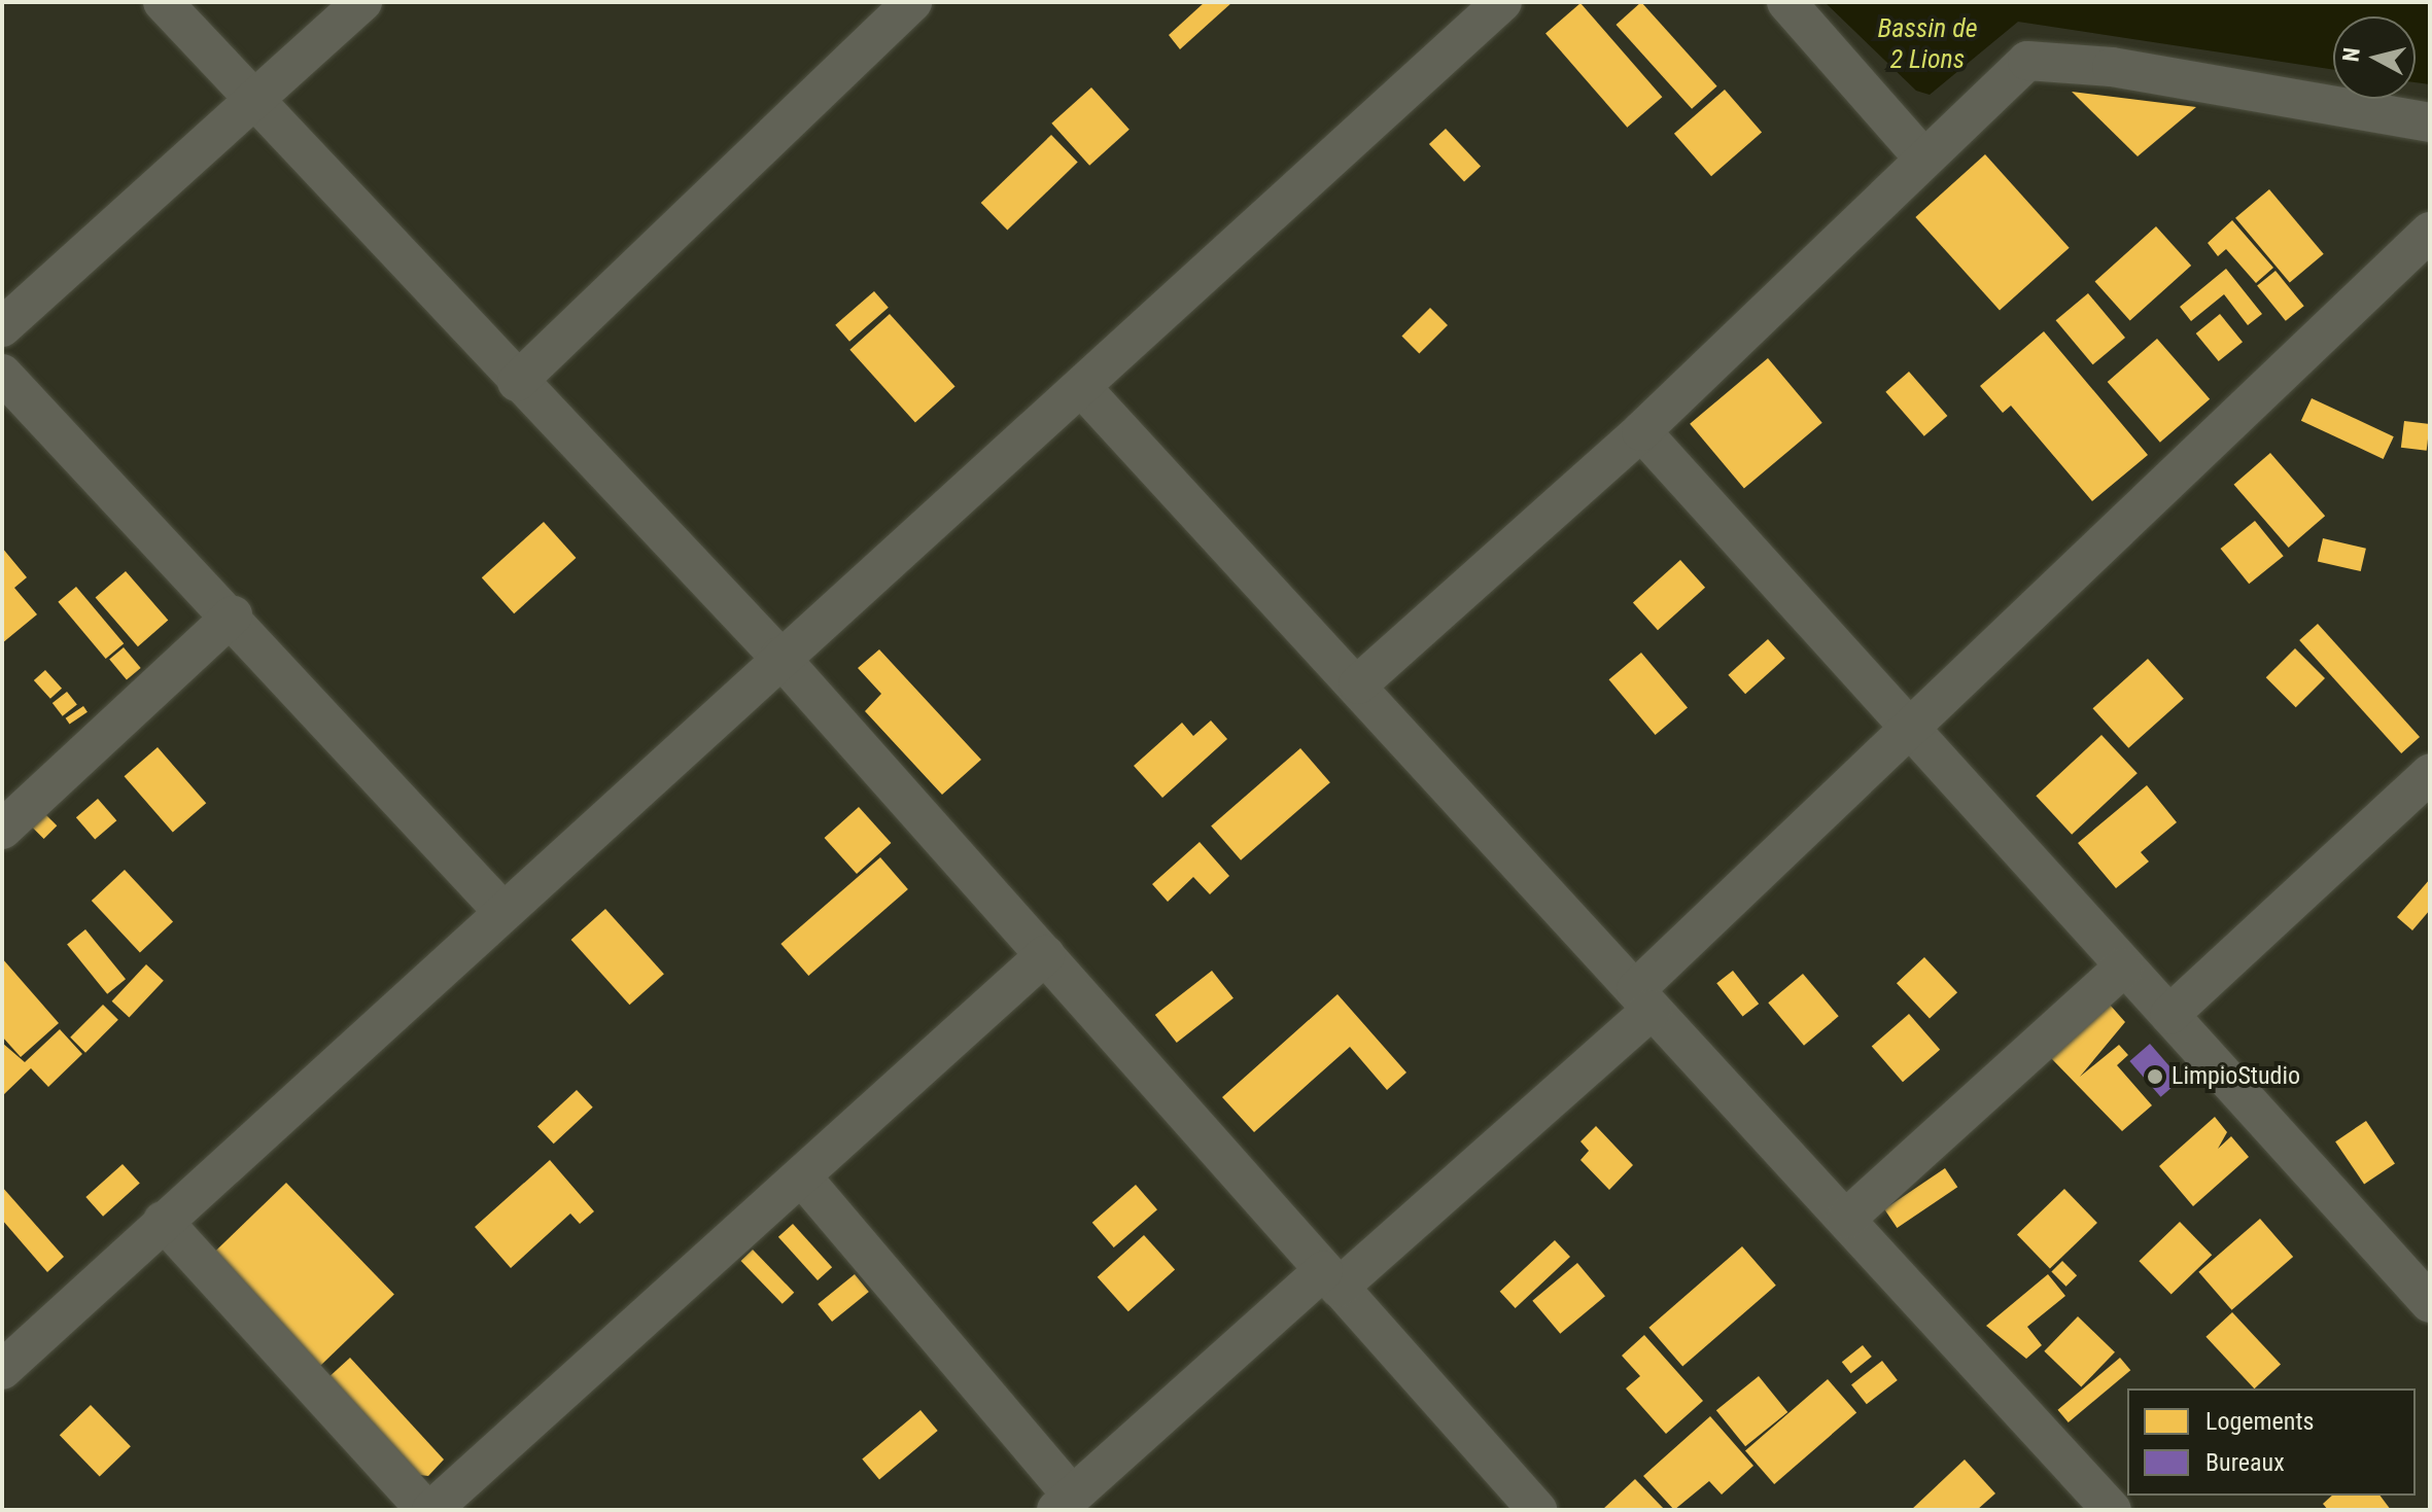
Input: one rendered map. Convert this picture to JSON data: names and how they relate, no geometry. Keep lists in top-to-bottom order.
{
  "water": ["Bassin de 2 Lions"],
  "places": ["LimpioStudio"],
  "legend": ["Logements", "Bureaux"],
  "north": "left"
}
